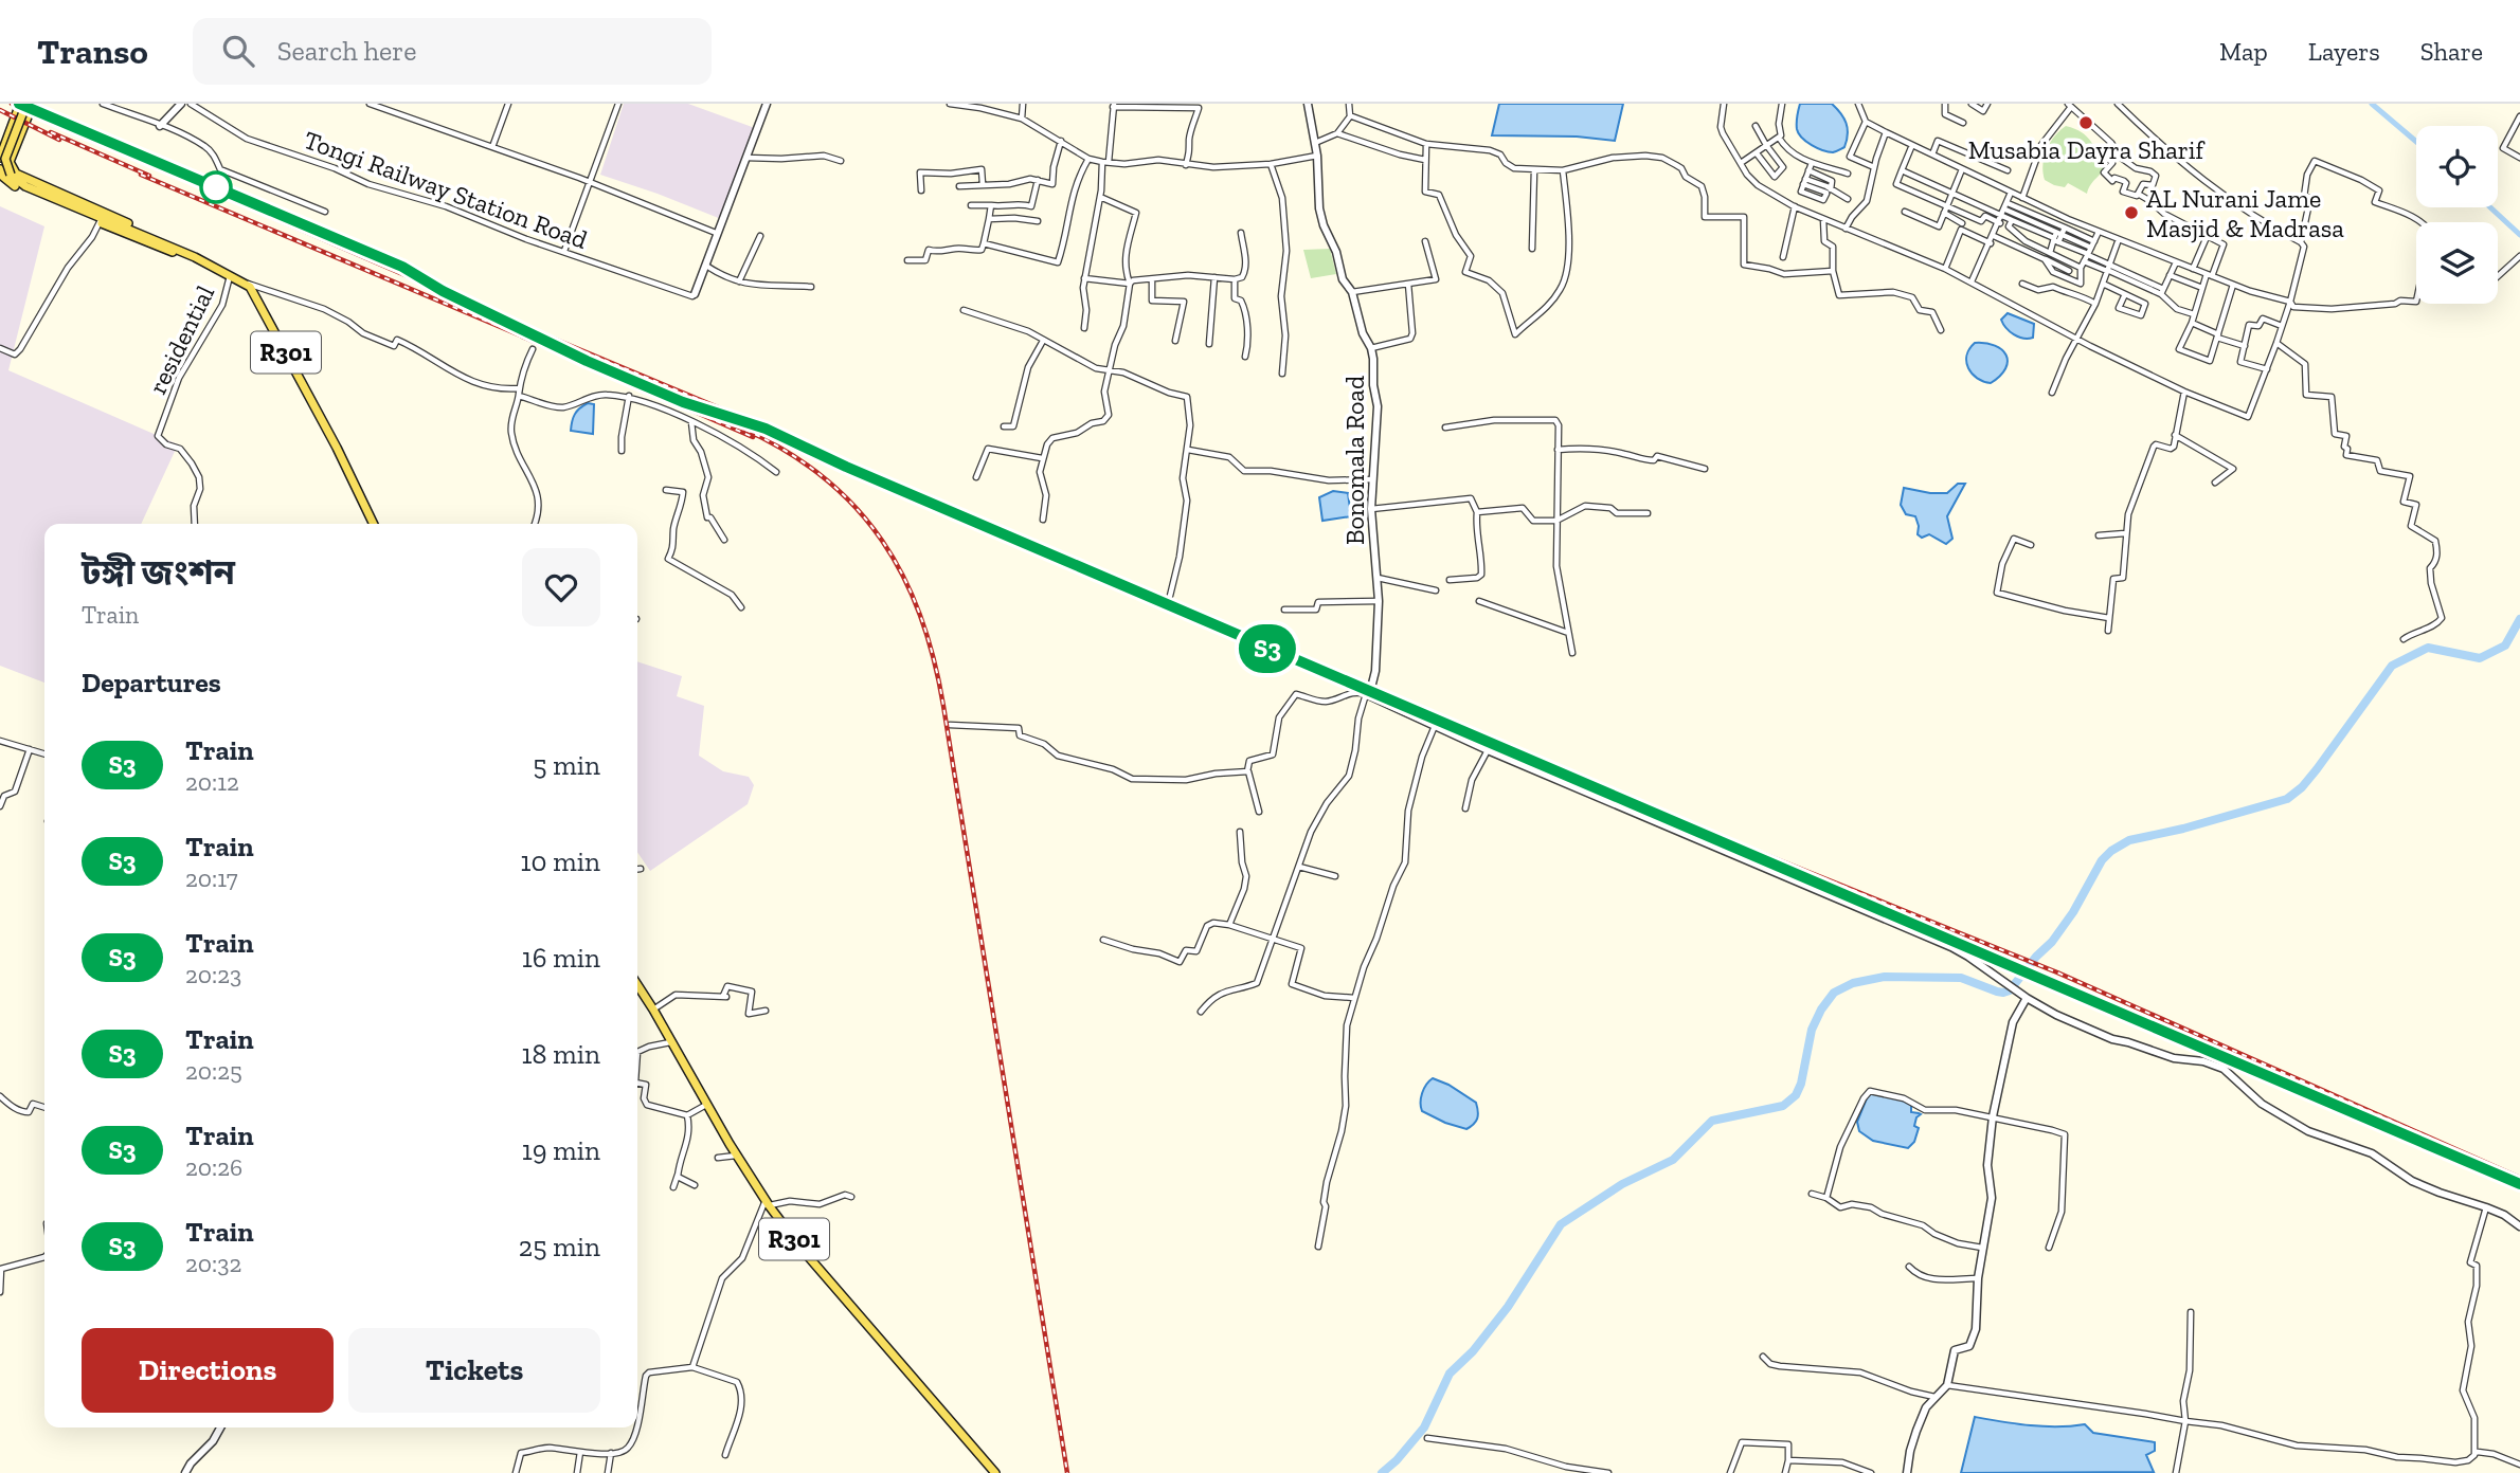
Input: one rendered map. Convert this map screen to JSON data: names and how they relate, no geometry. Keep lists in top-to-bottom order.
{
  "streets": {
    "main road": ["R301"],
    "street": ["Tongi Railway Station Road", "residential", "Bonomala Road"]
  },
  "places": ["Musabia Dayra Sharif", "AL Nurani Jame Masjid & Madrasa"],
  "page": {
    "header": "Transo",
    "search": "Search here",
    "nav": ["Map", "Layers", "Share"],
    "on_map": "S3",
    "heading": [
      ["টঙ্গী জংশন", "Train"],
      "Departures"
    ],
    "list": [
      {
        "mark": "S3",
        "name": "Train",
        "note": "20:12",
        "value": "5 min"
      },
      {
        "mark": "S3",
        "name": "Train",
        "note": "20:17",
        "value": "10 min"
      },
      {
        "mark": "S3",
        "name": "Train",
        "note": "20:23",
        "value": "16 min"
      },
      {
        "mark": "S3",
        "name": "Train",
        "note": "20:25",
        "value": "18 min"
      },
      {
        "mark": "S3",
        "name": "Train",
        "note": "20:26",
        "value": "19 min"
      },
      {
        "mark": "S3",
        "name": "Train",
        "note": "20:32",
        "value": "25 min"
      }
    ],
    "buttons": ["Directions", "Tickets"]
  }
}
